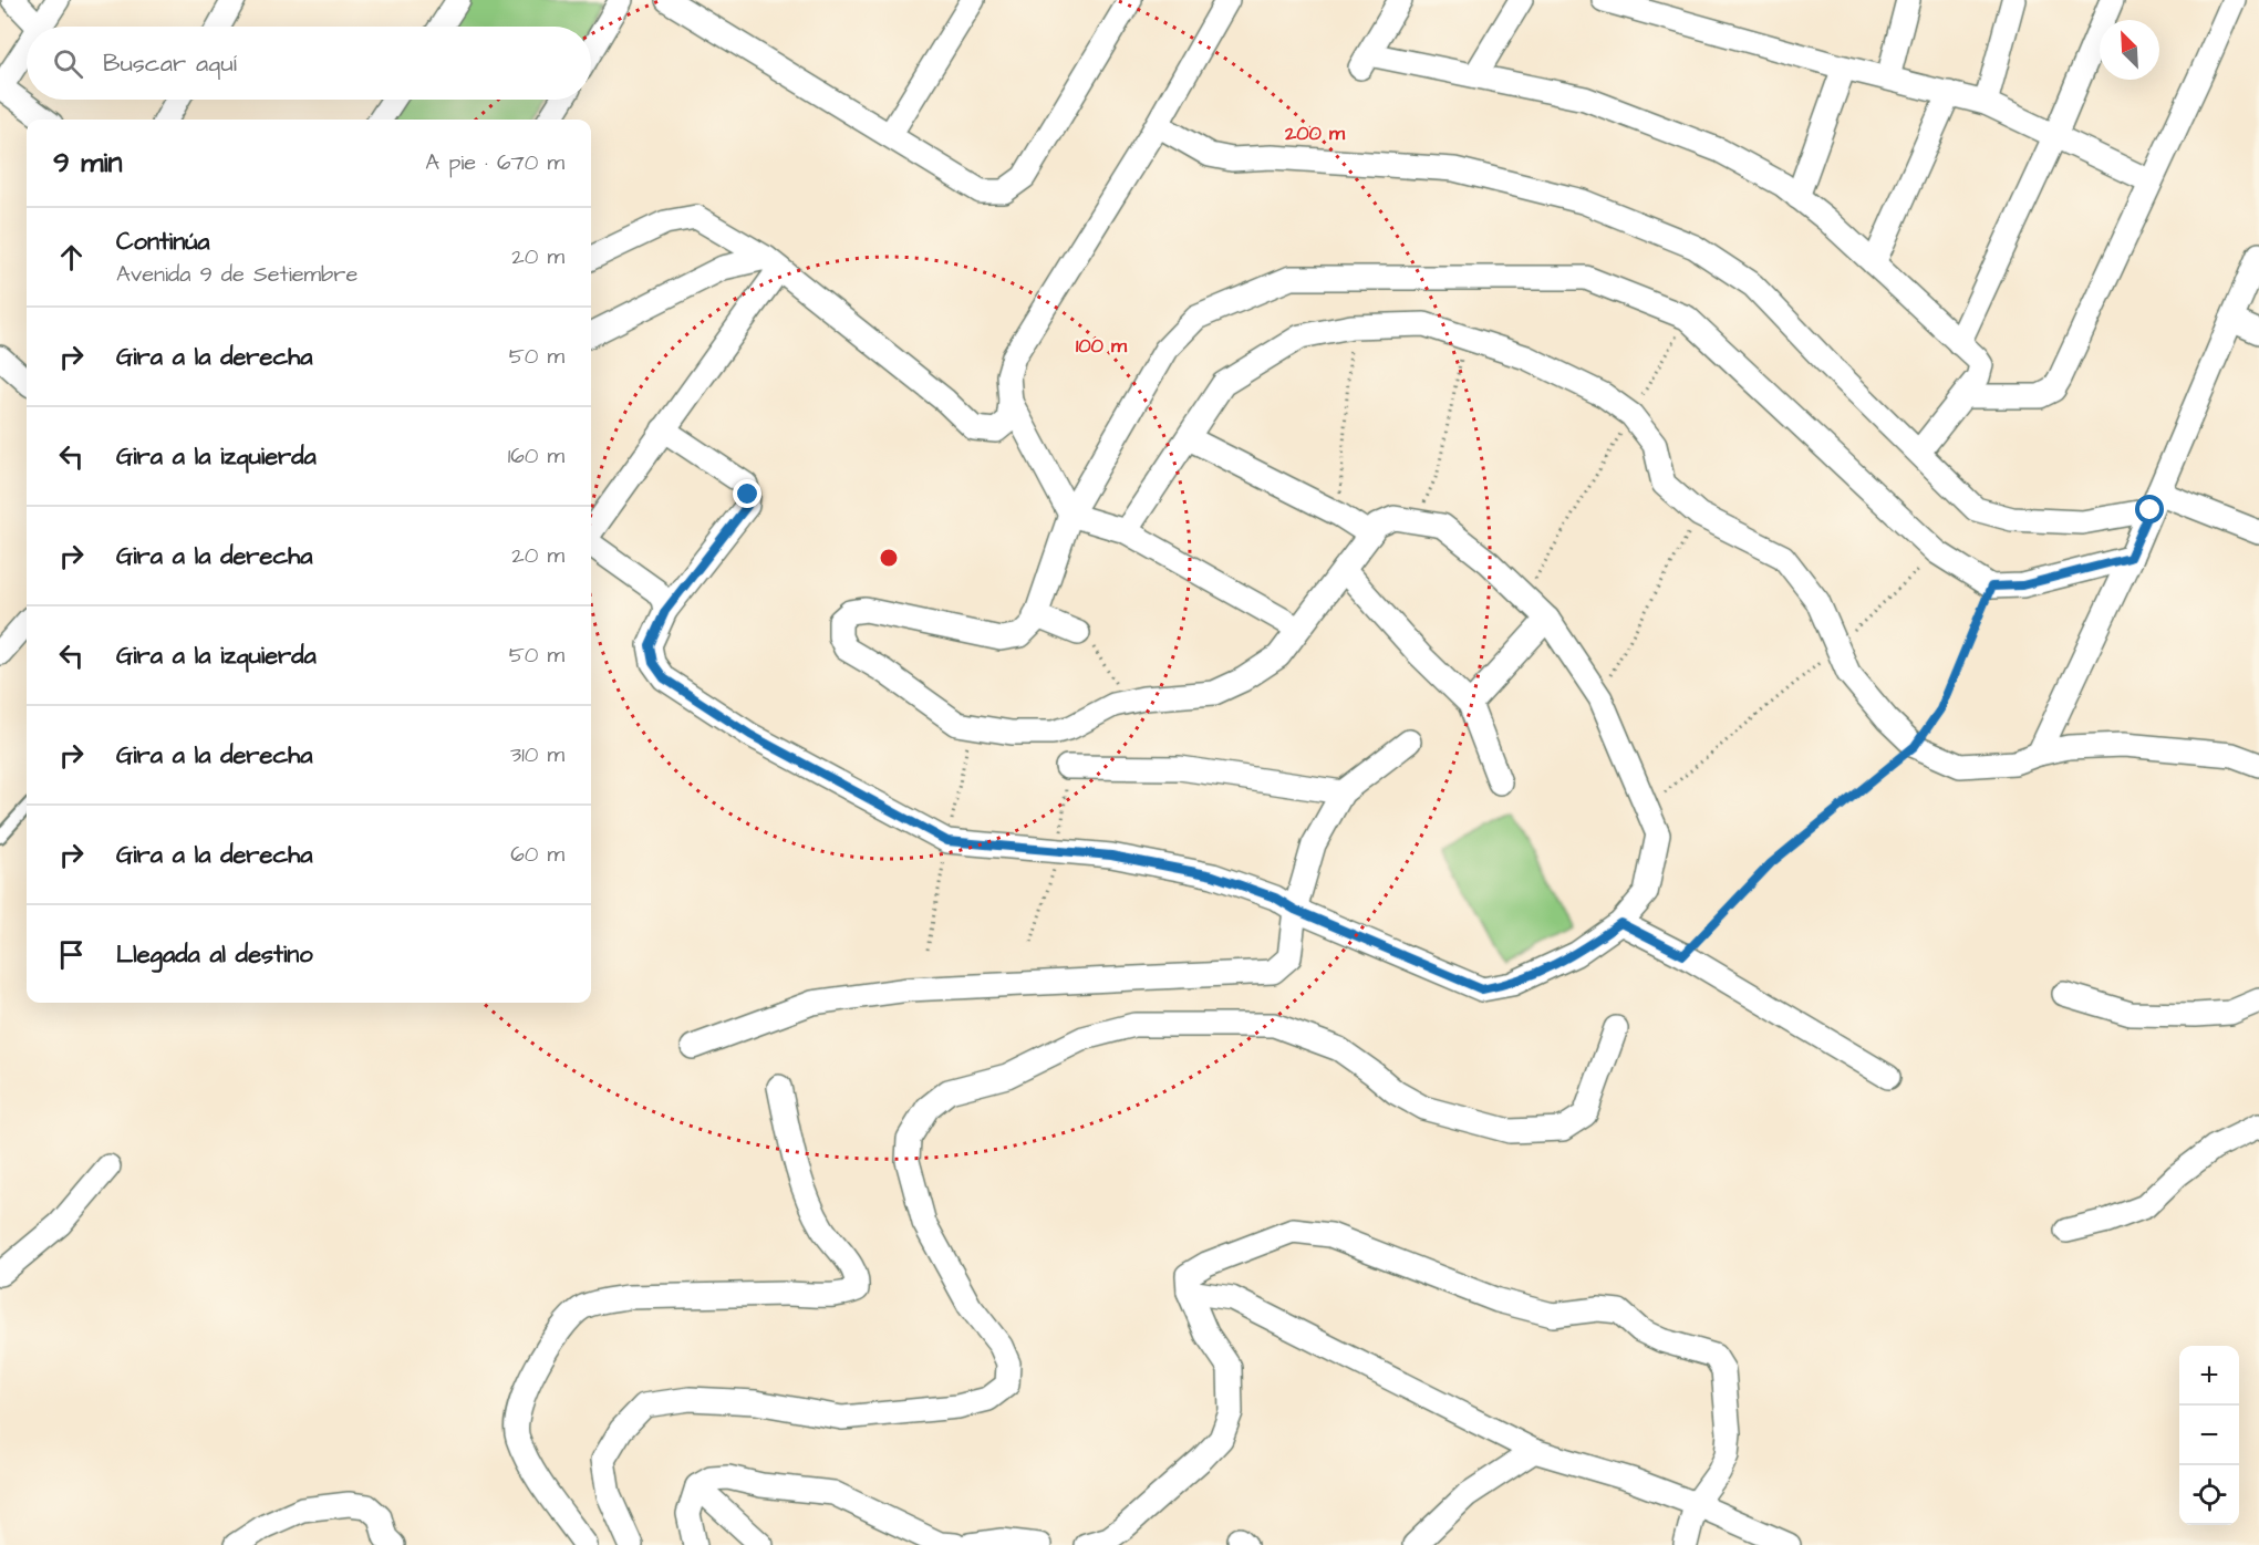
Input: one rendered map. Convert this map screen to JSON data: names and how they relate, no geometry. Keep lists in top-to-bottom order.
{
  "north": "top left",
  "page": {
    "search": "Buscar aquí",
    "heading": ["9 min", "A pie · 670 m"],
    "list": [
      ["Continúa", "Avenida 9 de Setiembre", "20 m"],
      ["Gira a la derecha", "50 m"],
      ["Gira a la izquierda", "160 m"],
      ["Gira a la derecha", "20 m"],
      ["Gira a la izquierda", "50 m"],
      ["Gira a la derecha", "310 m"],
      ["Gira a la derecha", "60 m"],
      "Llegada al destino"
    ],
    "map_buttons": ["+", "−"]
  },
  "rings": ["200 m", "100 m"]
}
